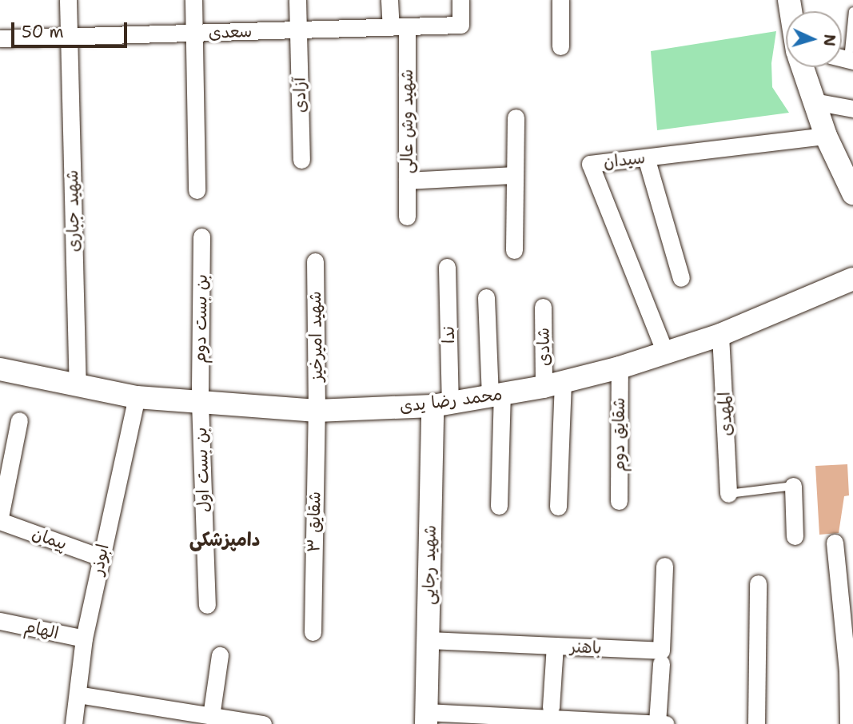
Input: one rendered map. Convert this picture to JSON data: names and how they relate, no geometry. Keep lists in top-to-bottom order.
{
  "streets": {
    "main road": ["محمد رضا یدی", "شهید رجایی"],
    "street": [
      "سعدی",
      "آزادی",
      "شهید وش عالی",
      "سیدان",
      "شهید جباری",
      "بن بست دوم",
      "ندا",
      "شهید امیرخیز",
      "شادی",
      "المهدی",
      "شقایق دوم",
      "بن بست اول",
      "شقایق ۳",
      "پیمان",
      "ابوذر",
      "الهام",
      "باهنر"
    ]
  },
  "crossings": [
    ["سعدی", "آزادی"],
    ["سعدی", "شهید وش عالی"],
    ["سعدی", "شهید جباری"],
    ["سیدان", "محمد رضا یدی"],
    ["شهید جباری", "محمد رضا یدی"],
    ["بن بست دوم", "محمد رضا یدی"],
    ["بن بست دوم", "بن بست اول"],
    ["ندا", "محمد رضا یدی"],
    ["ندا", "شهید رجایی"],
    ["شهید امیرخیز", "محمد رضا یدی"],
    ["شهید امیرخیز", "شقایق ۳"],
    ["شادی", "محمد رضا یدی"],
    ["محمد رضا یدی", "المهدی"],
    ["محمد رضا یدی", "شقایق دوم"],
    ["محمد رضا یدی", "بن بست اول"],
    ["محمد رضا یدی", "شقایق ۳"],
    ["محمد رضا یدی", "ابوذر"],
    ["محمد رضا یدی", "شهید رجایی"],
    ["پیمان", "ابوذر"],
    ["ابوذر", "الهام"],
    ["شهید رجایی", "باهنر"]
  ],
  "districts": ["دامپزشکی"],
  "scale_bar": "50 m",
  "north": "right"
}
